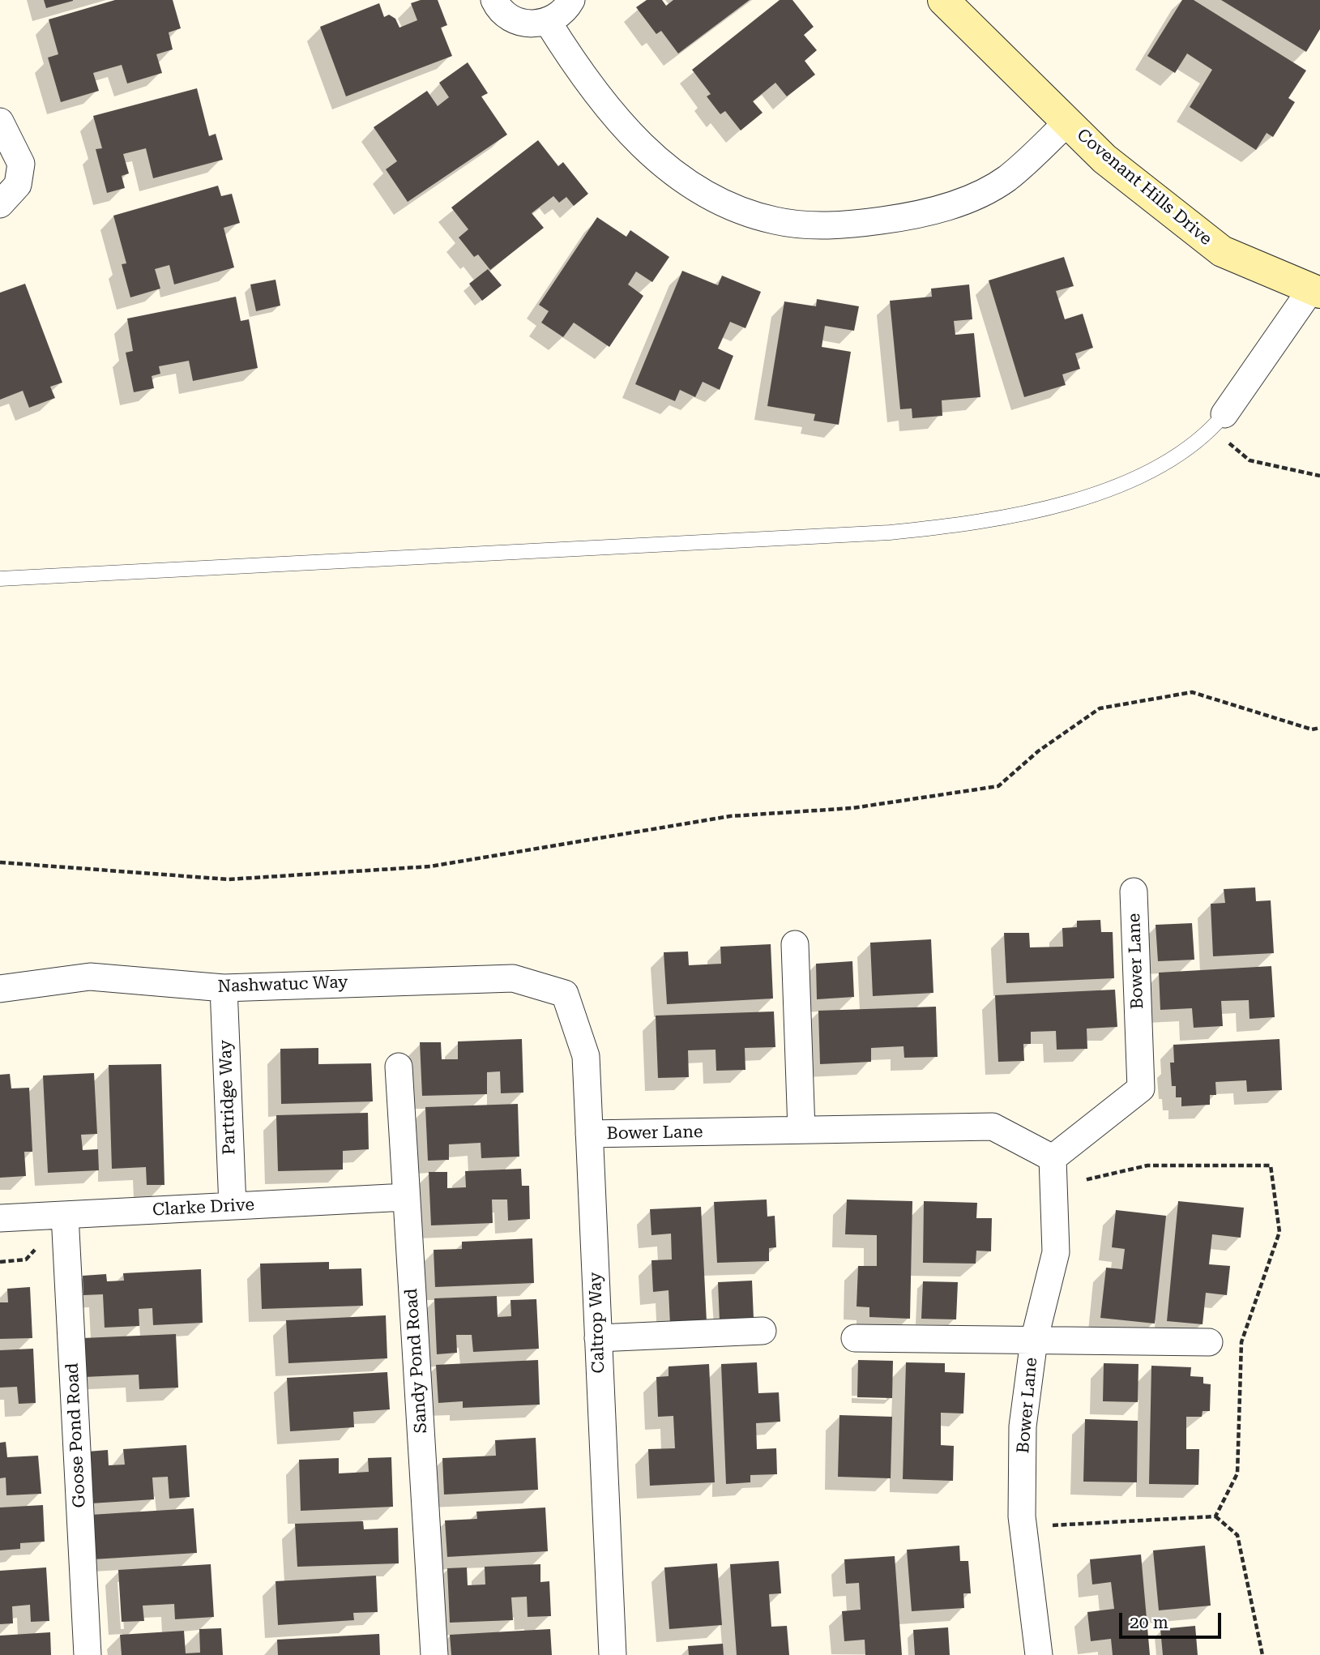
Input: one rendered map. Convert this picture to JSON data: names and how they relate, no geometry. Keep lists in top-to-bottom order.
{
  "streets": {
    "street": [
      "Covenant Hills Drive",
      "Bower Lane",
      "Nashwatuc Way",
      "Partridge Way",
      "Clarke Drive",
      "Caltrop Way",
      "Sandy Pond Road",
      "Goose Pond Road"
    ]
  },
  "crossings": [
    ["Bower Lane", "Caltrop Way"],
    ["Nashwatuc Way", "Partridge Way"],
    ["Nashwatuc Way", "Caltrop Way"],
    ["Partridge Way", "Clarke Drive"],
    ["Clarke Drive", "Sandy Pond Road"],
    ["Clarke Drive", "Goose Pond Road"]
  ],
  "scale_bar": "20 m"
}
